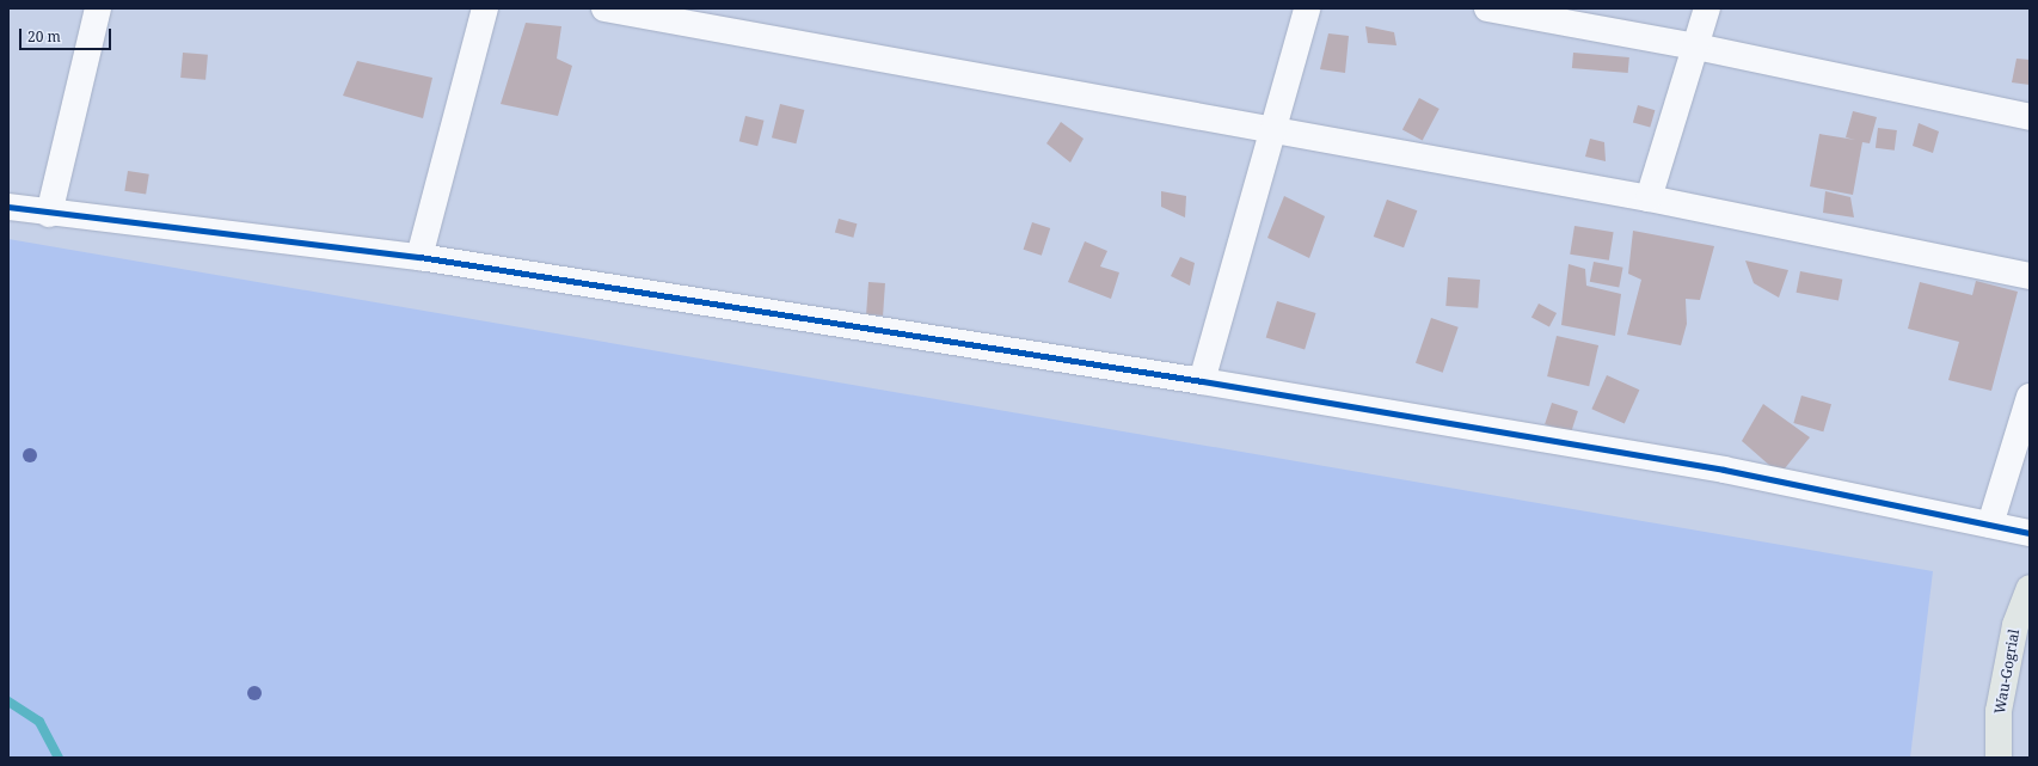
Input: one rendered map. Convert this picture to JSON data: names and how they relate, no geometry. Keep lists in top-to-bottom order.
{
  "streets": {
    "main road": ["Wau-Gogrial"]
  },
  "scale_bar": "20 m"
}
